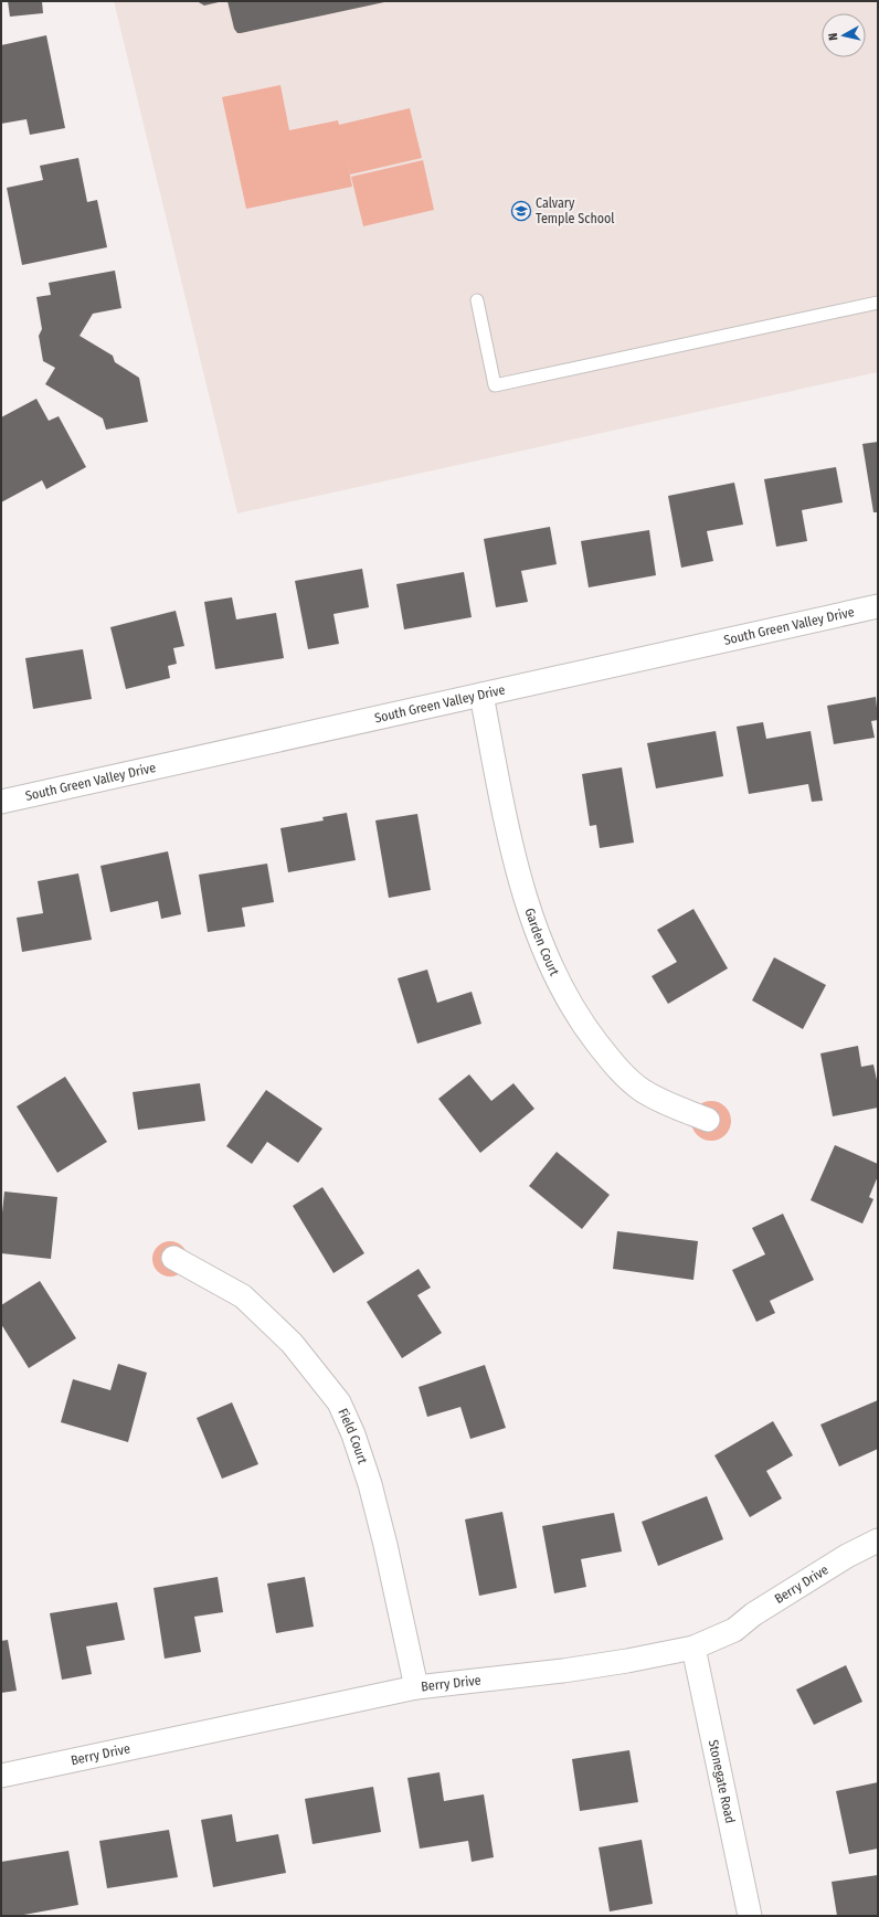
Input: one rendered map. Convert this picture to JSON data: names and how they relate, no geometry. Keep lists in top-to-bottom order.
{
  "streets": {
    "street": [
      "South Green Valley Drive",
      "Garden Court",
      "Field Court",
      "Berry Drive",
      "Stonegate Road"
    ]
  },
  "crossings": [
    ["South Green Valley Drive", "Garden Court"],
    ["Field Court", "Berry Drive"],
    ["Berry Drive", "Stonegate Road"]
  ],
  "places": {
    "school or university": ["Calvary Temple School"]
  },
  "north": "left"
}
